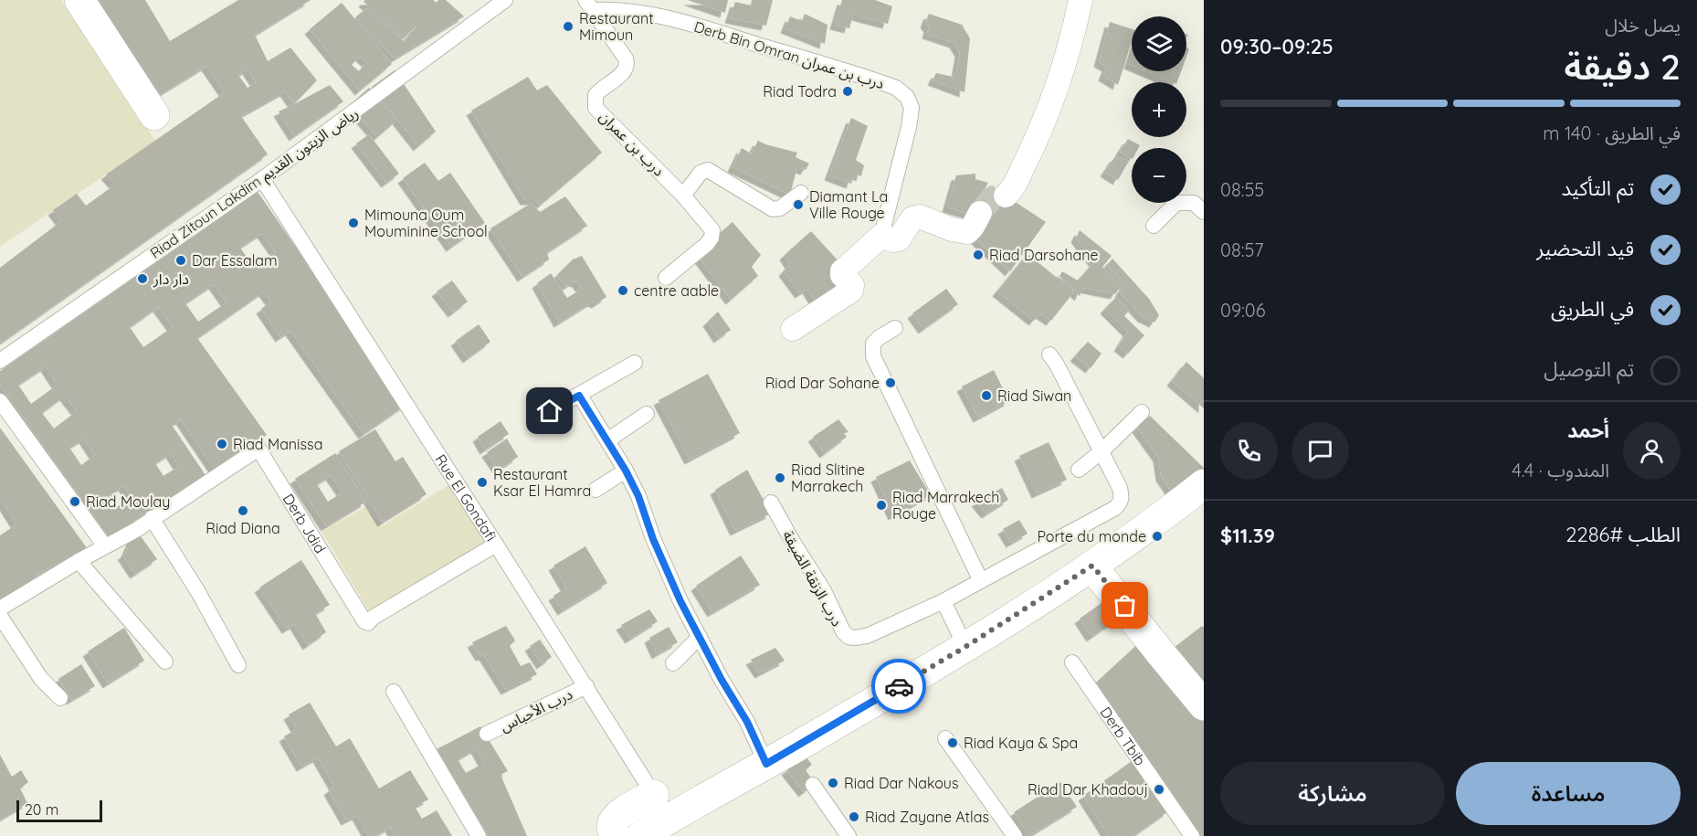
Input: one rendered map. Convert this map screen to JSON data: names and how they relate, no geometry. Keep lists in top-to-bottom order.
{
  "streets": {
    "lane": [
      "Derb Bin Omran درب بن عمران",
      "درب بن عمران",
      "Riad Zitoun Lakdim رياض الزيتون القديم",
      "Rue El Gondafi",
      "Derb Jdid",
      "درب الزنقة الضيقة",
      "درب الأحباس",
      "Derb Tbib"
    ]
  },
  "crossings": [
    ["Derb Bin Omran درب بن عمران", "درب بن عمران"],
    ["Riad Zitoun Lakdim رياض الزيتون القديم", "Rue El Gondafi"],
    ["Rue El Gondafi", "Derb Jdid"],
    ["Rue El Gondafi", "درب الأحباس"]
  ],
  "places": [
    "Restaurant Mimoun",
    "Riad Todra",
    "Diamant La Ville Rouge",
    "Mimouna Oum Mouminine School",
    "Riad Darsohane",
    "Dar Essalam",
    "دار دار",
    "centre aable",
    "Riad Dar Sohane",
    "Riad Siwan",
    "Riad Manissa",
    "Riad Slitine Marrakech",
    "Restaurant Ksar El Hamra",
    "Riad Moulay",
    "Riad Marrakech Rouge",
    "Riad Diana",
    "Porte du monde",
    "Riad Kaya & Spa",
    "Riad Dar Nakous",
    "Riad Dar Khadouj",
    "Riad Zayane Atlas"
  ],
  "scale_bar": "20 m",
  "page": {
    "heading": ["2 دقيقة", "يصل خلال", "09:25–09:30"],
    "panel": [
      "أحمد",
      "المندوب · 4.4",
      "الطلب #2286",
      "$11.39"
    ],
    "map_buttons": ["+", "−"],
    "bar": "في الطريق · 140 m",
    "list": [
      ["تم التأكيد", "08:55"],
      ["قيد التحضير", "08:57"],
      ["في الطريق", "09:06"],
      "تم التوصيل"
    ],
    "buttons": ["مساعدة", "مشاركة"],
    "scale": "20 m"
  }
}
